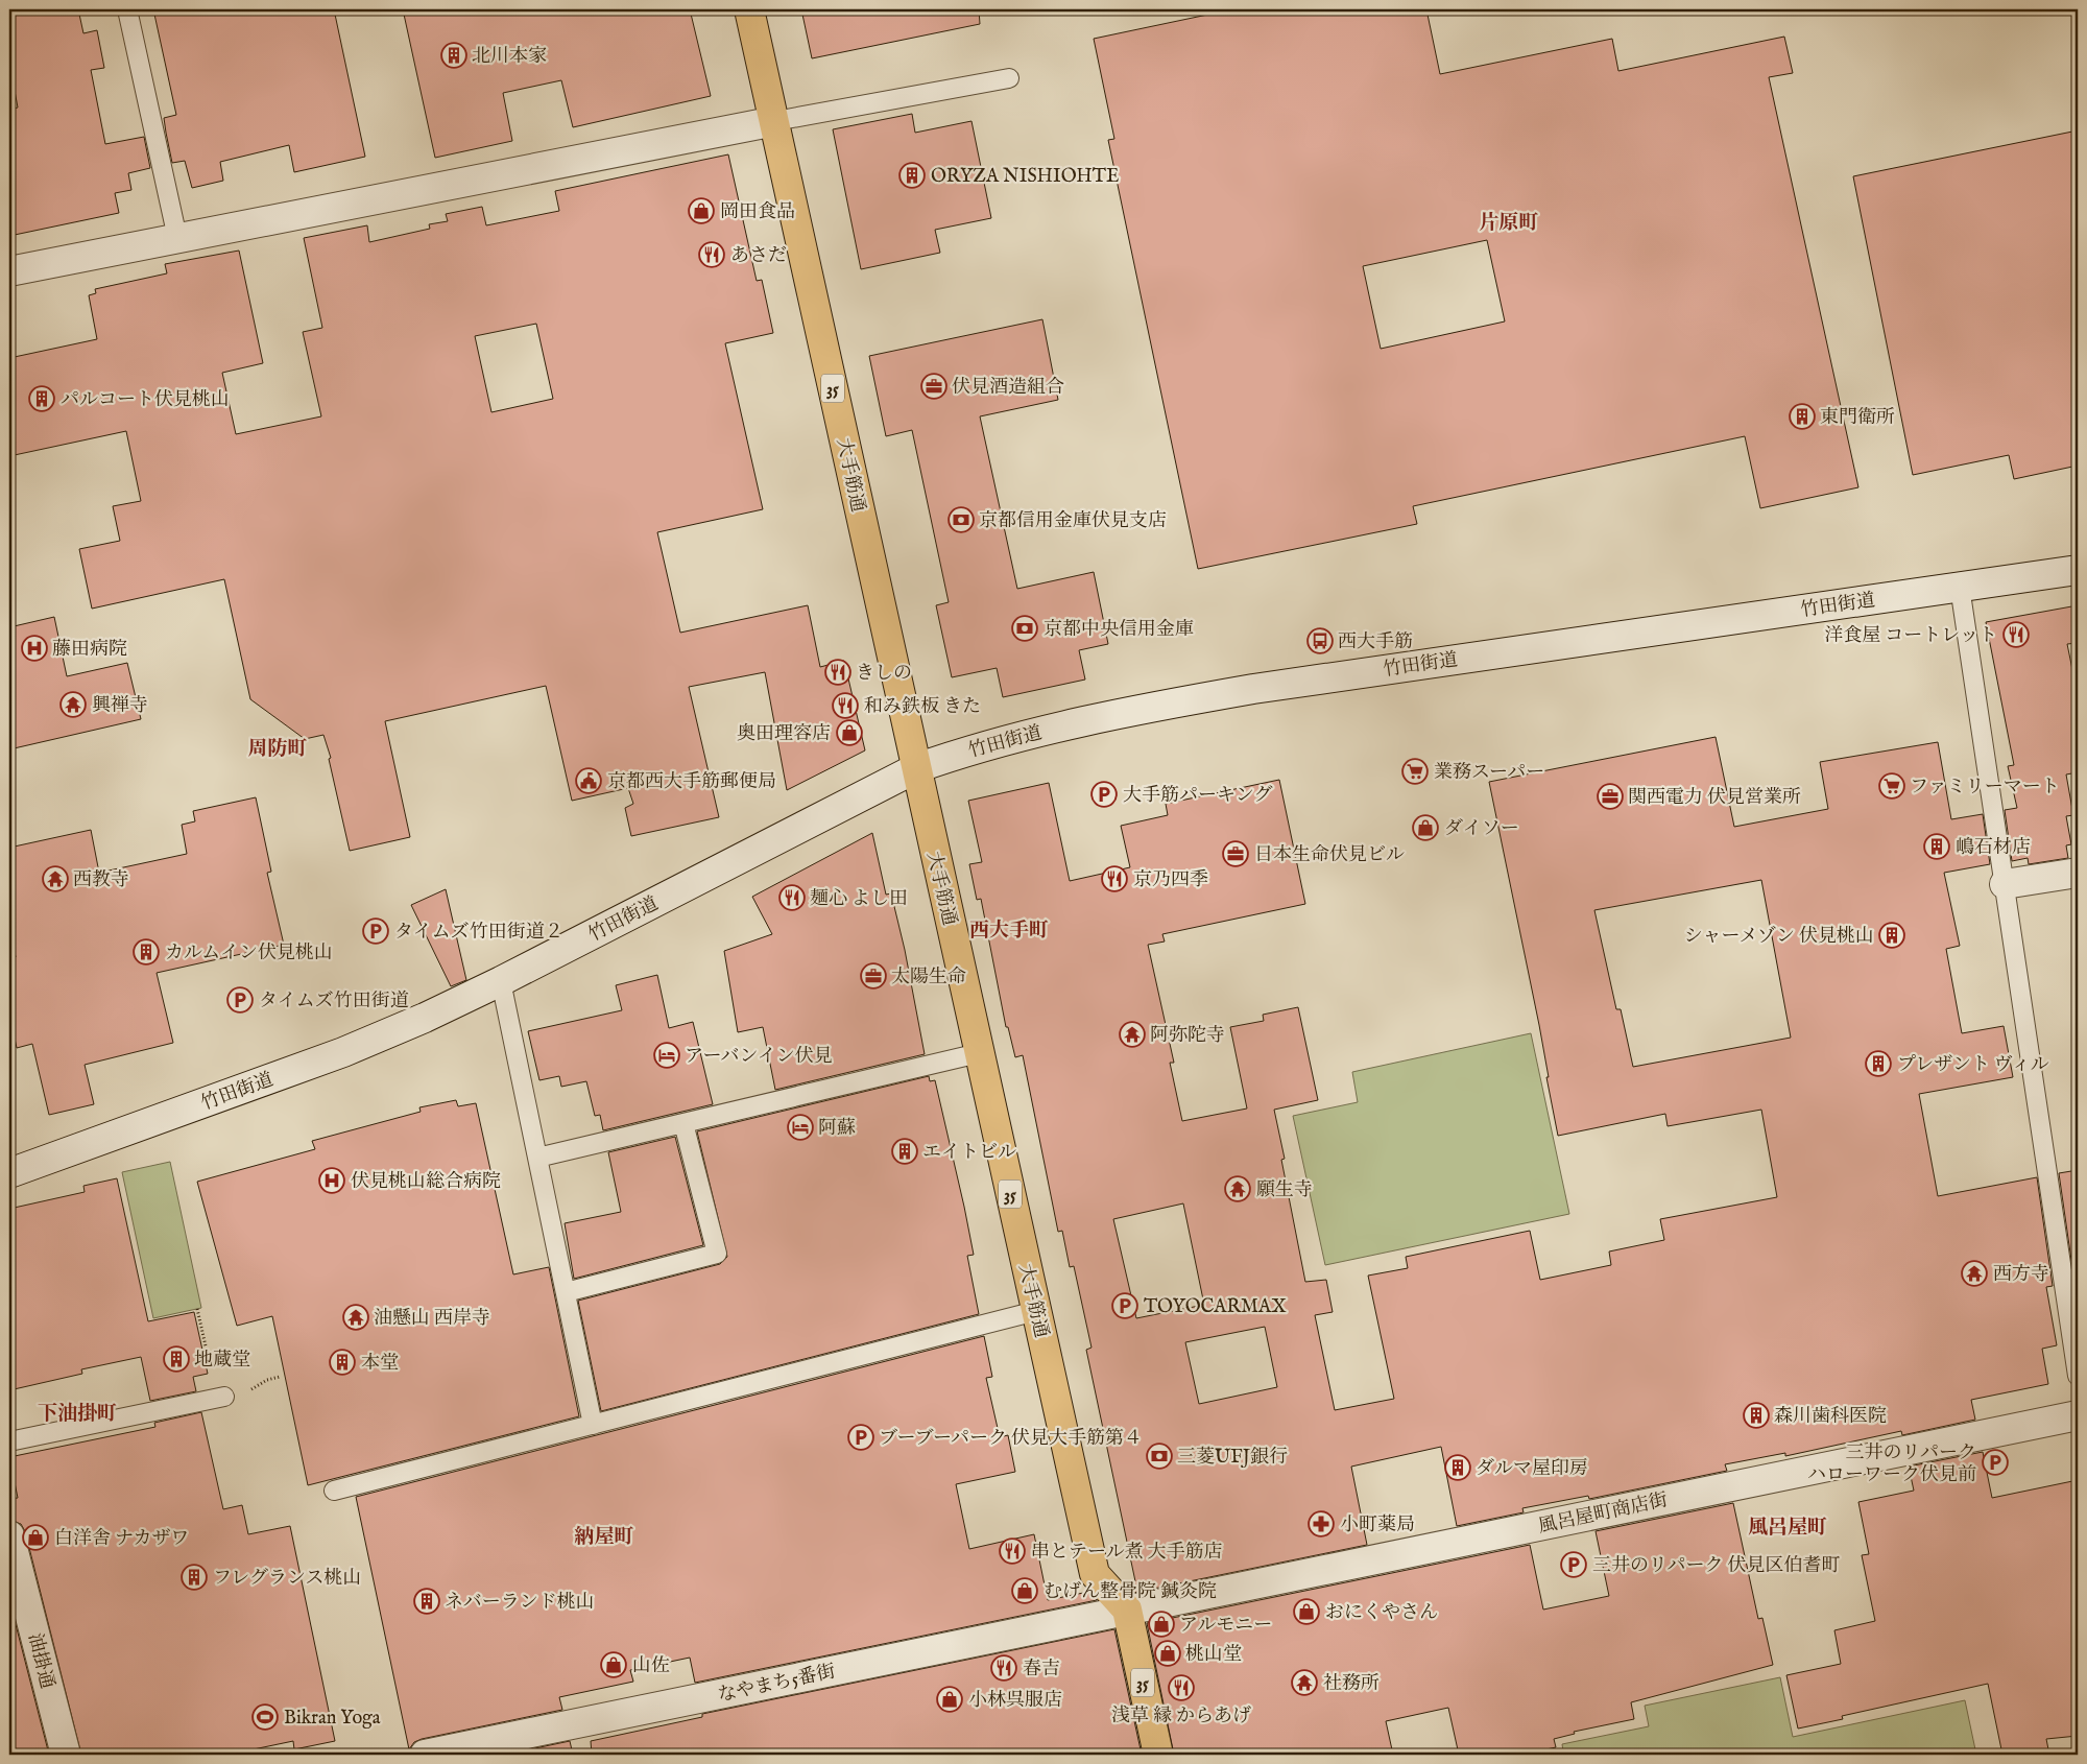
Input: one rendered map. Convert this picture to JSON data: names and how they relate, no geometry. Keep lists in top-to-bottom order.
{
  "streets": {
    "main road": ["35", "大手筋通"],
    "street": [
      "竹田街道",
      "風呂屋町商店街",
      "油掛通",
      "なやまち5番街"
    ]
  },
  "crossings": [
    ["35", "大手筋通"],
    ["35", "風呂屋町商店街"],
    ["35", "なやまち5番街"],
    ["大手筋通", "竹田街道"],
    ["大手筋通", "風呂屋町商店街"],
    ["大手筋通", "なやまち5番街"],
    ["風呂屋町商店街", "なやまち5番街"]
  ],
  "districts": [
    "片原町",
    "周防町",
    "西大手町",
    "下油掛町",
    "風呂屋町",
    "納屋町"
  ],
  "places": {
    "building": [
      "北川本家",
      "ORYZA NISHIOHTE",
      "パルコート伏見桃山",
      "東門衛所",
      "嶋石材店",
      "シャーメゾン 伏見桃山",
      "カルムイン伏見桃山",
      "プレザント ヴィル",
      "エイトビル",
      "地蔵堂",
      "本堂",
      "森川歯科医院",
      "ダルマ屋印房",
      "フレグランス桃山",
      "ネバーランド桃山"
    ],
    "shop": [
      "岡田食品",
      "奥田理容店",
      "ダイソー",
      "白洋舎 ナカザワ",
      "むげん整骨院 鍼灸院",
      "おにくやさん",
      "アルモニー",
      "桃山堂",
      "山佐",
      "小林呉服店"
    ],
    "restaurant": [
      "あさだ",
      "洋食屋 コートレット",
      "きしの",
      "和み鉄板 きた",
      "京乃四季",
      "麺心 よし田",
      "串とテール煮 大手筋店",
      "春吉",
      "浅草 縁 からあげ"
    ],
    "office": [
      "伏見酒造組合",
      "関西電力 伏見営業所",
      "日本生命伏見ビル",
      "太陽生命"
    ],
    "bank": ["京都信用金庫伏見支店", "京都中央信用金庫", "三菱UFJ銀行"],
    "bus stop": ["西大手筋"],
    "hospital": ["藤田病院", "伏見桃山総合病院"],
    "temple": [
      "興禅寺",
      "西教寺",
      "阿弥陀寺",
      "願生寺",
      "西方寺",
      "油懸山 西岸寺",
      "社務所"
    ],
    "supermarket": ["業務スーパー", "ファミリーマート"],
    "public building": ["京都西大手筋郵便局"],
    "parking": [
      "大手筋パーキング",
      "タイムズ竹田街道２",
      "タイムズ竹田街道",
      "TOYOCARMAX",
      "ブーブーパーク 伏見大手筋第４",
      "三井のリパーク ハローワーク伏見前",
      "三井のリパーク 伏見区伯耆町"
    ],
    "hotel": ["アーバンイン伏見", "阿蘇"],
    "pharmacy": ["小町薬局"],
    "sports": ["Bikran Yoga"]
  }
}
